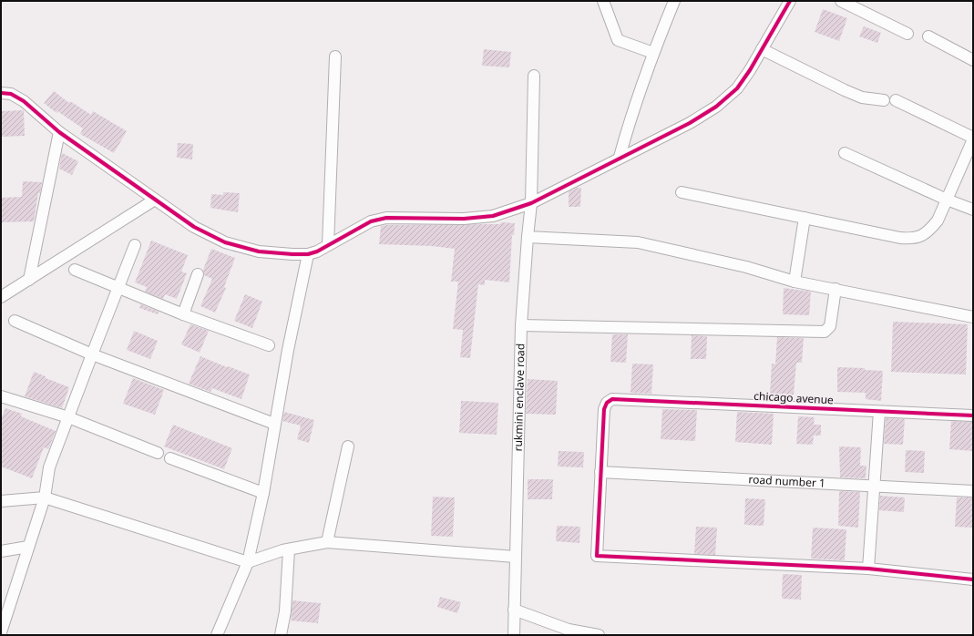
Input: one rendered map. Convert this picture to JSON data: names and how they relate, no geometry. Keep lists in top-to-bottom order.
{
  "streets": {
    "street": ["rukmini enclave road", "chicago avenue", "road number 1"]
  },
  "crossings": [
    ["chicago avenue", "road number 1"]
  ]
}
